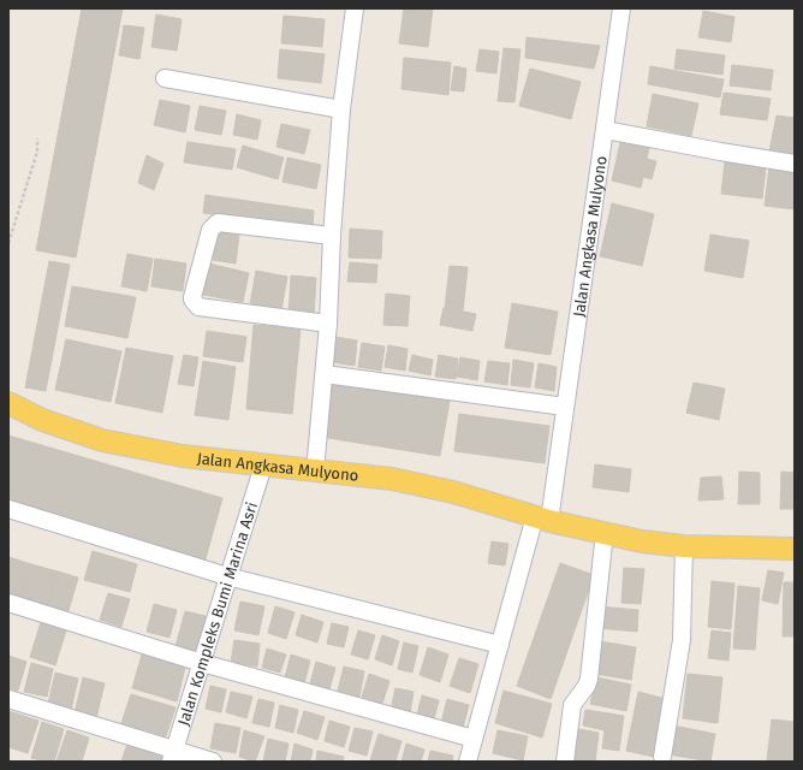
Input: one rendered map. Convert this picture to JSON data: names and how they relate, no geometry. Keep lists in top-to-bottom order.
{
  "streets": {
    "main road": ["Jalan Angkasa Mulyono"],
    "street": ["Jalan Kompleks Bumi Marina Asri"]
  },
  "crossings": [
    ["Jalan Angkasa Mulyono", "Jalan Kompleks Bumi Marina Asri"]
  ]
}
